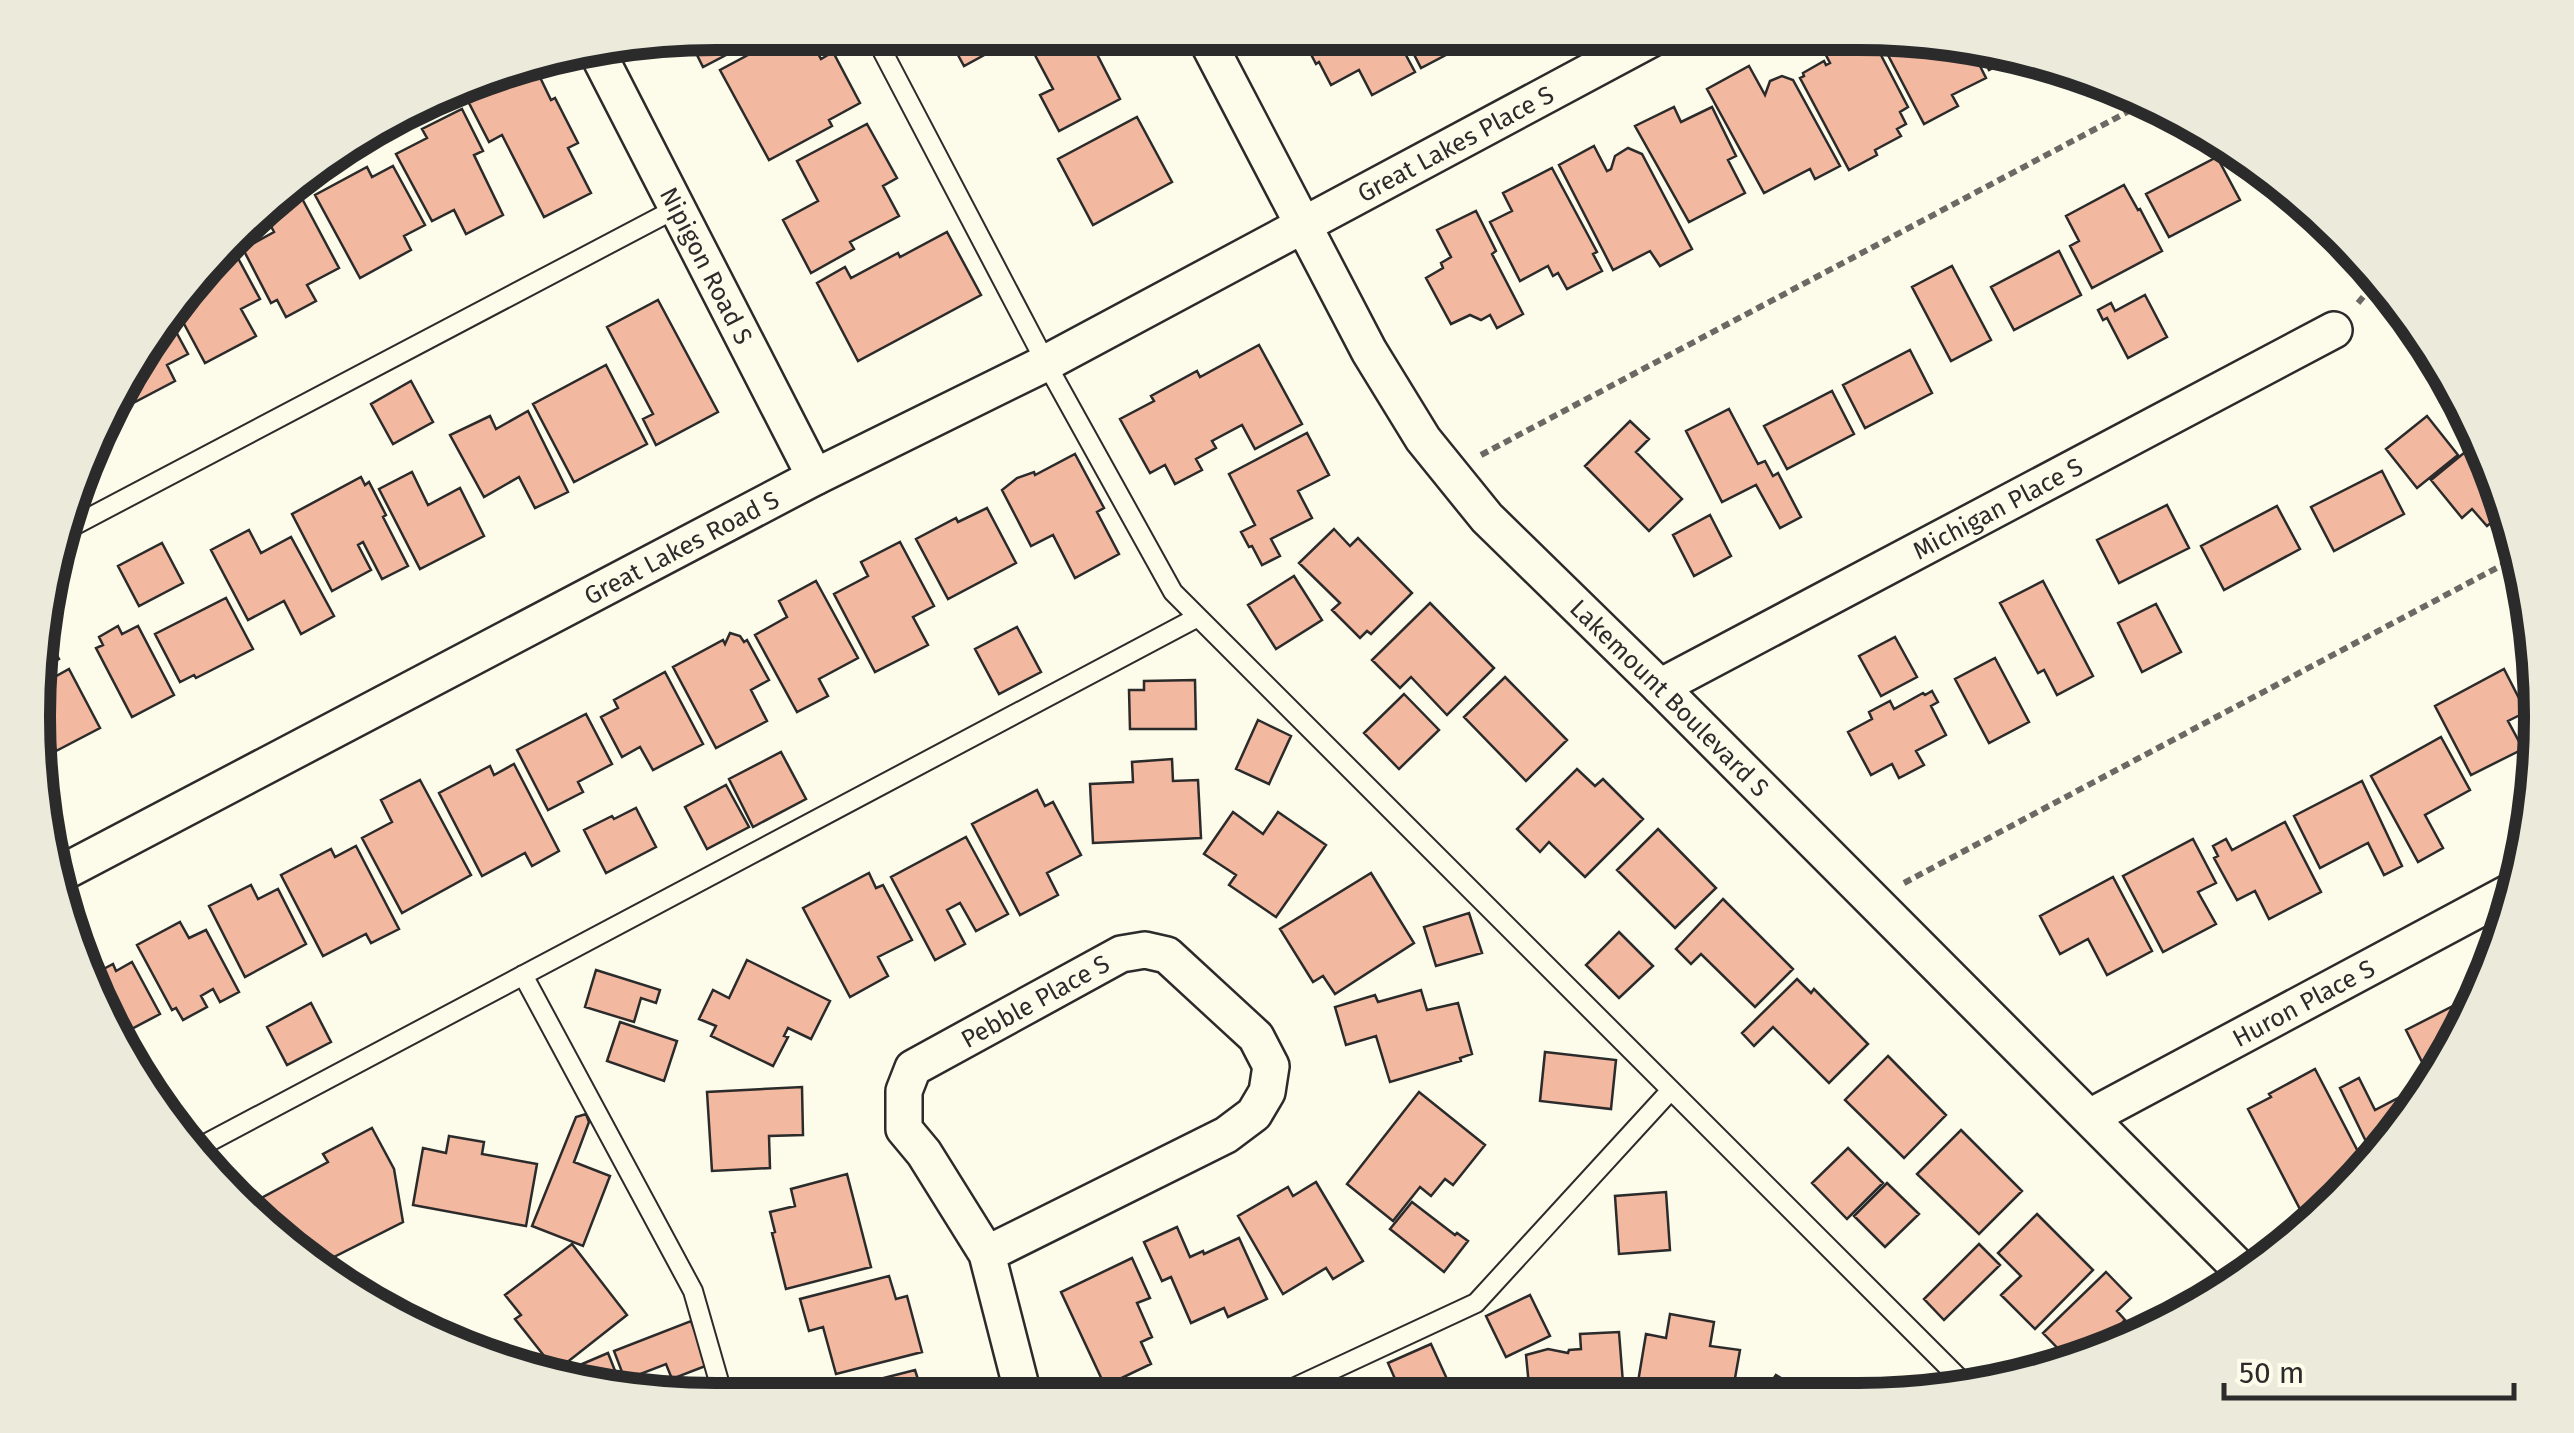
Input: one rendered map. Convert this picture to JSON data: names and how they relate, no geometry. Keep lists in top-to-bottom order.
{
  "streets": {
    "street": [
      "Great Lakes Place S",
      "Nipigon Road S",
      "Michigan Place S",
      "Great Lakes Road S",
      "Lakemount Boulevard S",
      "Pebble Place S",
      "Huron Place S"
    ]
  },
  "crossings": [
    ["Great Lakes Place S", "Great Lakes Road S"],
    ["Great Lakes Place S", "Lakemount Boulevard S"],
    ["Nipigon Road S", "Great Lakes Road S"],
    ["Michigan Place S", "Lakemount Boulevard S"],
    ["Great Lakes Road S", "Lakemount Boulevard S"],
    ["Lakemount Boulevard S", "Huron Place S"]
  ],
  "scale_bar": "50 m"
}
